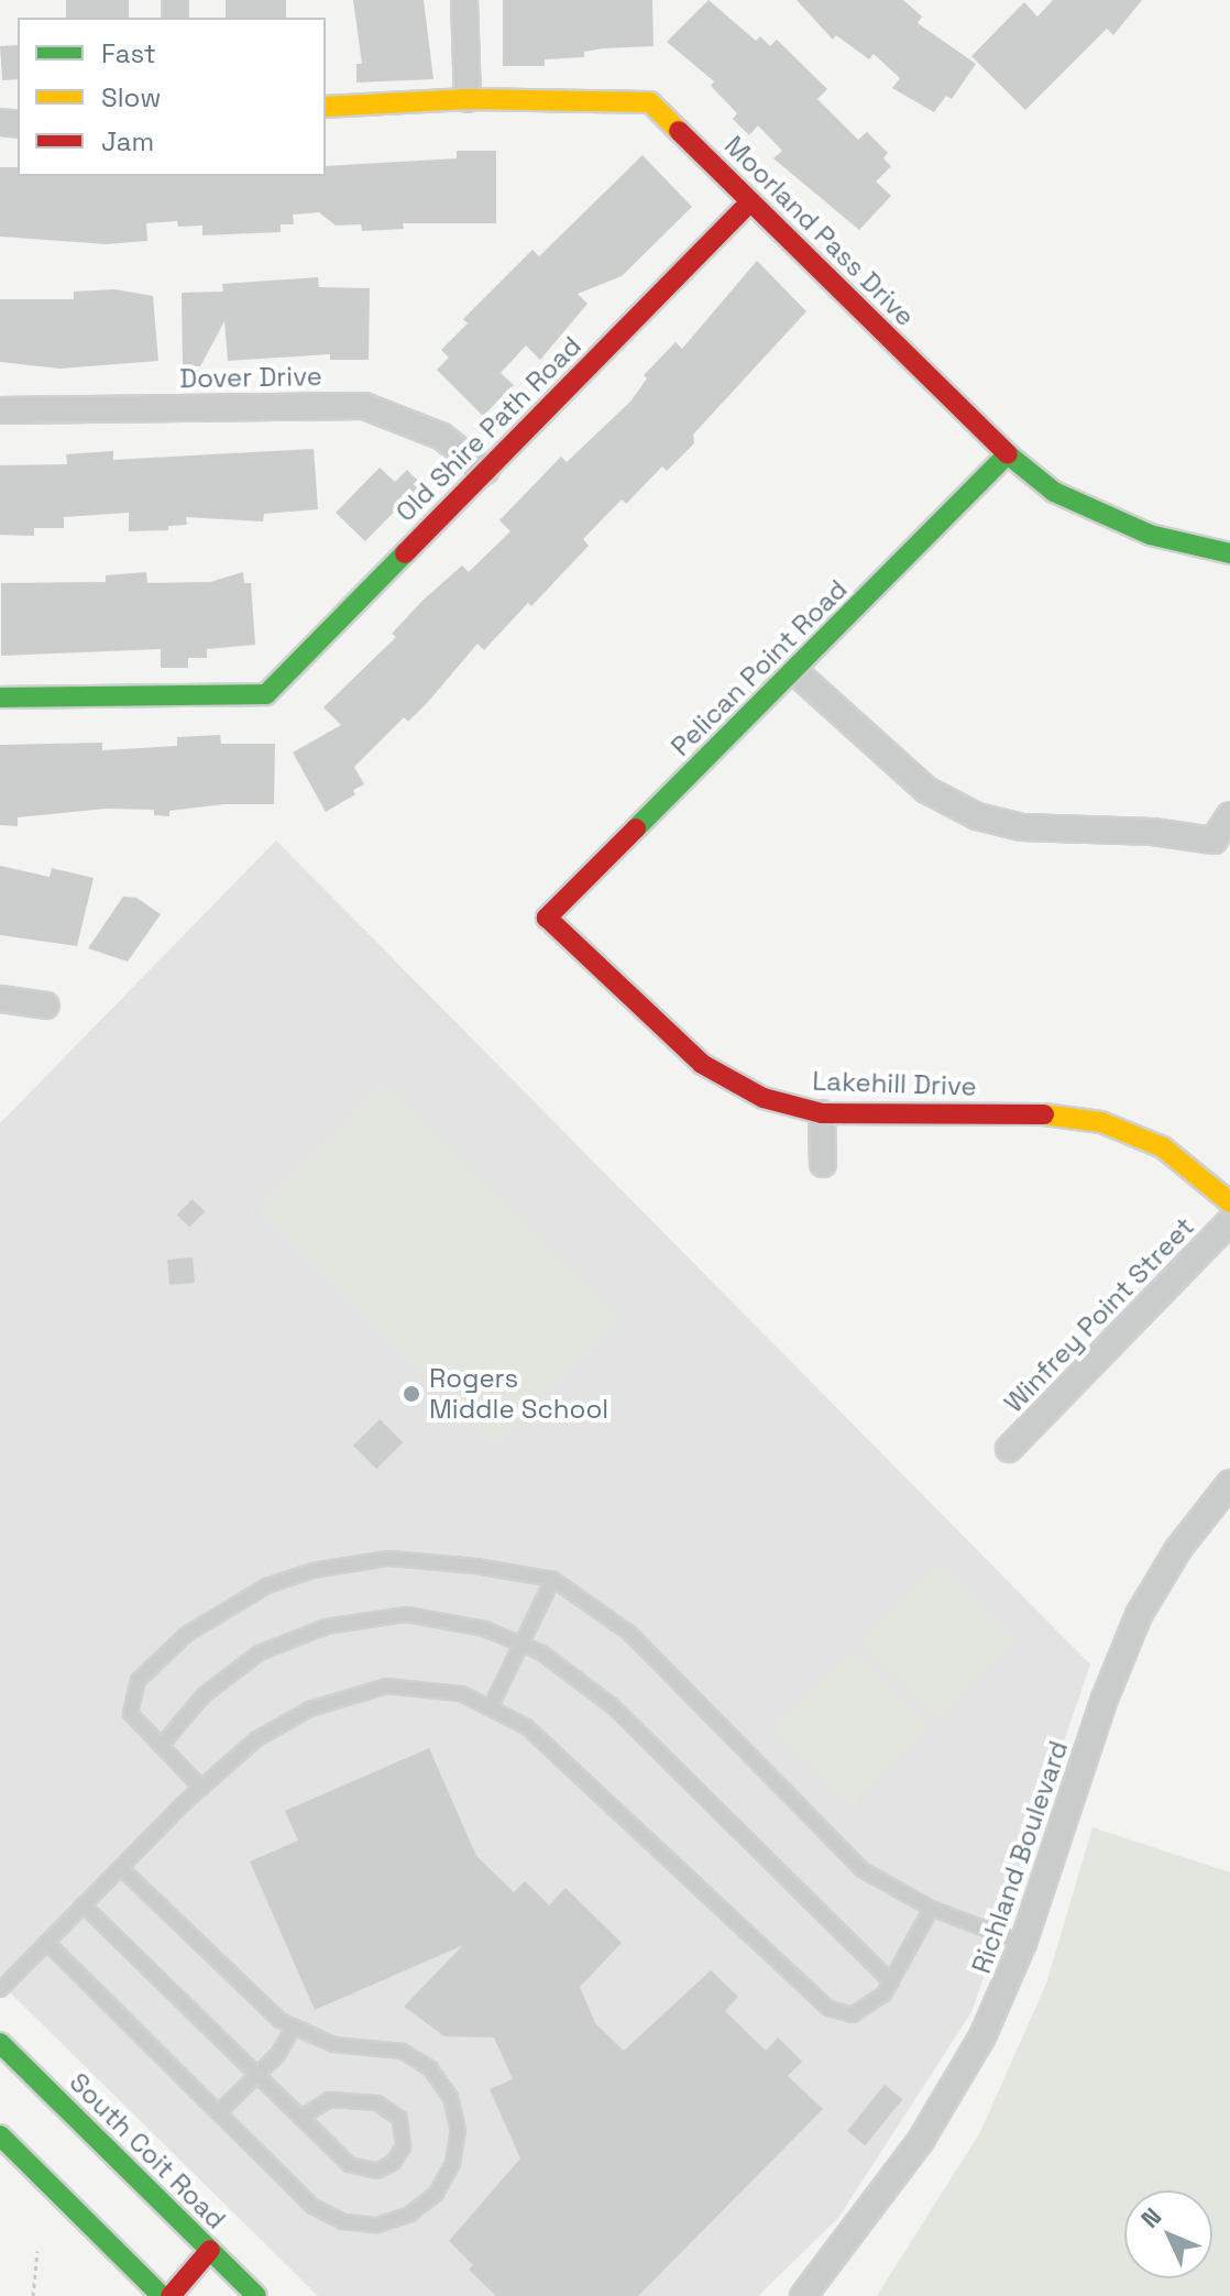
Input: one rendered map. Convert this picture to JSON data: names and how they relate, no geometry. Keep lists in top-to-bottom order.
{
  "streets": {
    "street": [
      "Moorland Pass Drive",
      "Dover Drive",
      "Old Shire Path Road",
      "Pelican Point Road",
      "Lakehill Drive",
      "Winfrey Point Street",
      "Richland Boulevard",
      "South Coit Road"
    ]
  },
  "crossings": [
    ["Moorland Pass Drive", "Old Shire Path Road"],
    ["Moorland Pass Drive", "Pelican Point Road"],
    ["Dover Drive", "Old Shire Path Road"],
    ["Pelican Point Road", "Lakehill Drive"]
  ],
  "places": ["Rogers Middle School"],
  "legend": ["Fast", "Slow", "Jam"],
  "north": "top left"
}
